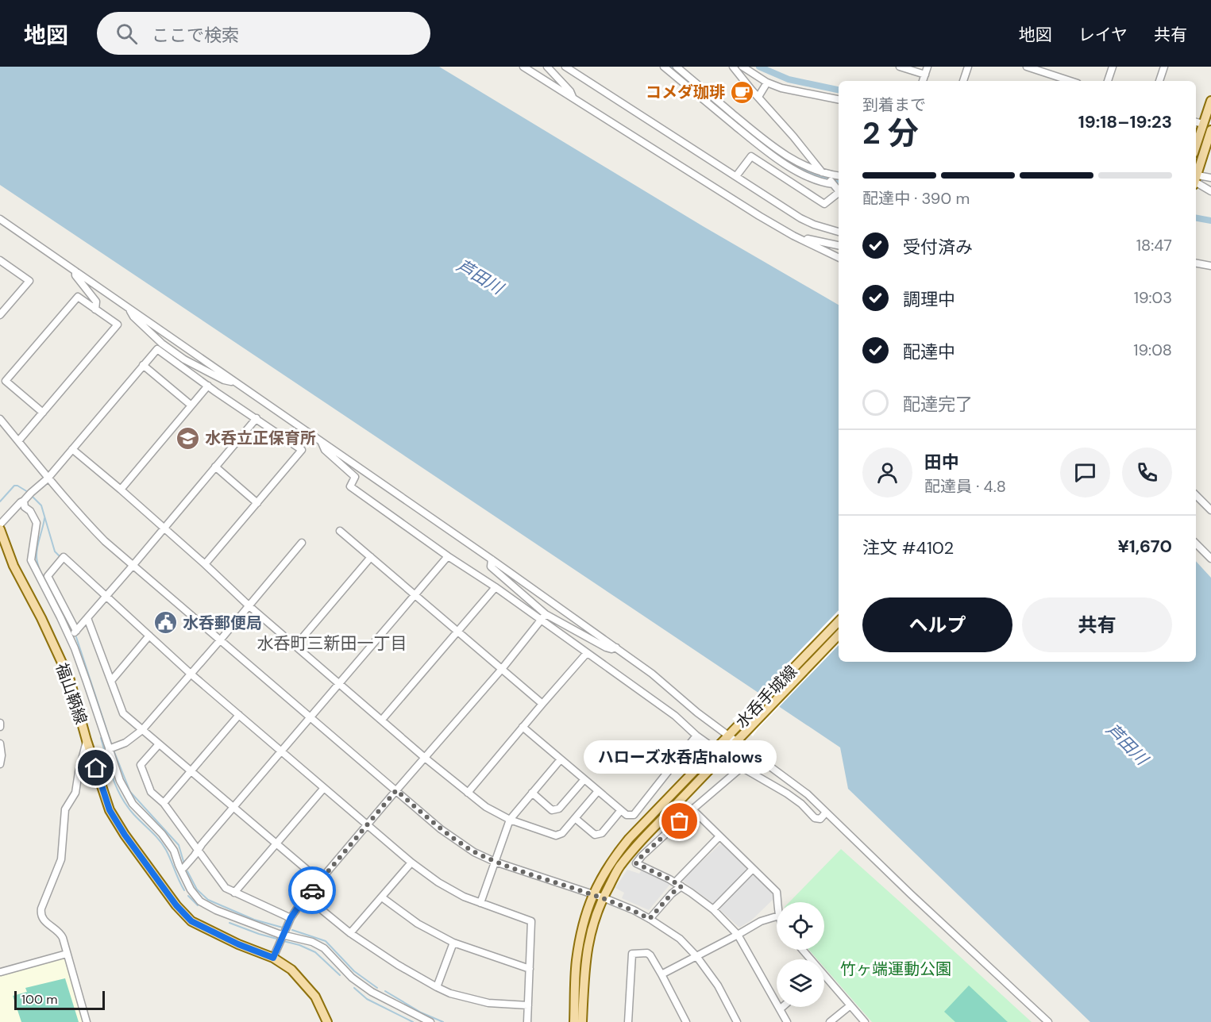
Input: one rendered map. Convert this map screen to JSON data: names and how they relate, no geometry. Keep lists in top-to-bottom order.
{
  "streets": {
    "main road": ["福山鞆線", "水呑手城線"]
  },
  "districts": ["水呑町三新田一丁目"],
  "water": ["芦田川"],
  "parks": ["竹ヶ端運動公園"],
  "places": {
    "cafe": ["コメダ珈琲"],
    "school or university": ["水呑立正保育所"],
    "public building": ["水呑郵便局"],
    "other": ["ハローズ水呑店halows"]
  },
  "scale_bar": "100 m",
  "page": {
    "header": "地図",
    "search": "ここで検索",
    "nav": ["地図", "レイヤ", "共有"],
    "heading": ["2 分", "到着まで", "19:18–19:23"],
    "panel": [
      "田中",
      "配達員 · 4.8",
      "注文 #4102",
      "¥1,670"
    ],
    "bar": "配達中 · 390 m",
    "list": [
      ["受付済み", "18:47"],
      ["調理中", "19:03"],
      ["配達中", "19:08"],
      "配達完了"
    ],
    "buttons": ["ヘルプ", "共有"],
    "bubble": "ハローズ水呑店halows",
    "scale": "100 m"
  }
}
